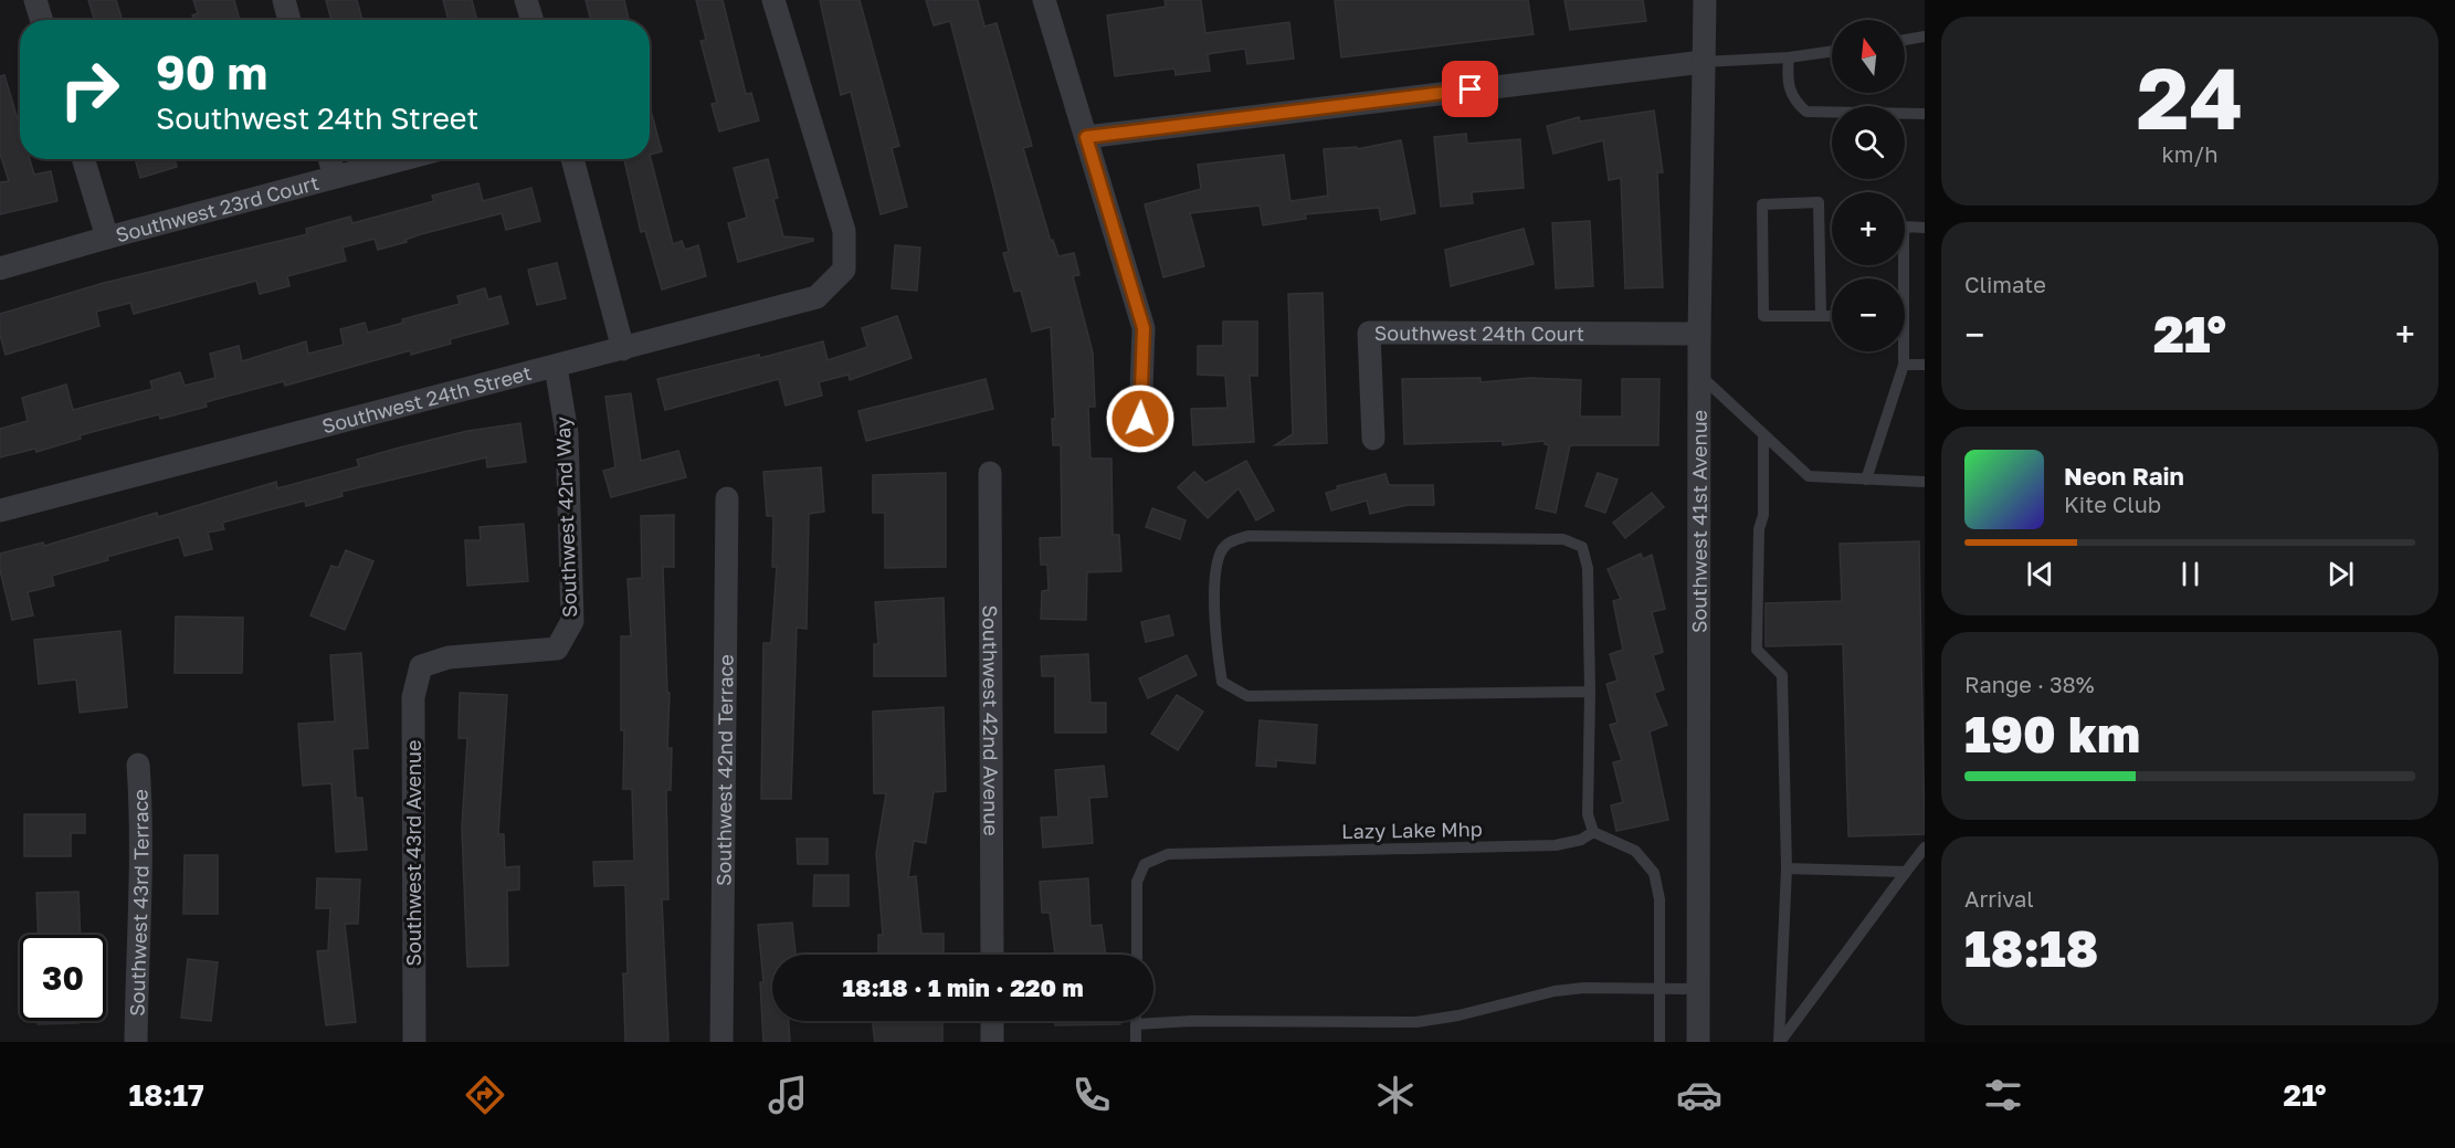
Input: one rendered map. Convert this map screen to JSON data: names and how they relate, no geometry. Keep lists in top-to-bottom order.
{
  "streets": {
    "street": [
      "Southwest 23rd Court",
      "Southwest 24th Court",
      "Southwest 24th Street",
      "Southwest 42nd Way",
      "Southwest 41st Avenue",
      "Southwest 42nd Avenue",
      "Southwest 42nd Terrace",
      "Southwest 43rd Avenue",
      "Southwest 43rd Terrace"
    ],
    "lane": ["Lazy Lake Mhp"]
  },
  "crossings": [
    ["Southwest 24th Court", "Southwest 41st Avenue"],
    ["Southwest 24th Street", "Southwest 42nd Way"],
    ["Southwest 42nd Way", "Southwest 43rd Avenue"]
  ],
  "north": "top",
  "page": {
    "tile": [
      ["24", "km/h"],
      "Climate",
      ["Range · 38%", "190 km"],
      ["Arrival", "18:18"]
    ],
    "map_buttons": ["+", "−"],
    "turn": ["90 m", "Southwest 24th Street"],
    "heat": ["−", "21°", "+"],
    "song": ["Neon Rain", "Kite Club"],
    "limit": "30",
    "trip": "18:18 · 1 min · 220 m",
    "tabs": ["18:17", "21°"]
  }
}
